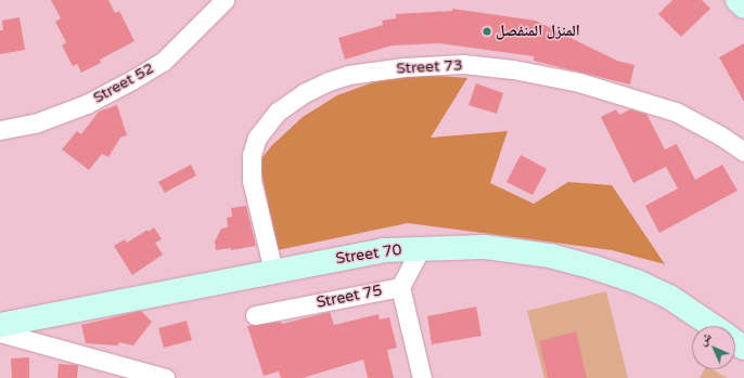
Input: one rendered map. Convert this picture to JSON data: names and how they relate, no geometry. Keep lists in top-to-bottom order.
{
  "streets": {
    "street": [
      "Street 73",
      "Street 52",
      "Street 70",
      "Street 75"
    ]
  },
  "crossings": [
    ["Street 73", "Street 70"],
    ["Street 70", "Street 75"]
  ],
  "places": ["المنزل المنفصل"],
  "north": "top left"
}
